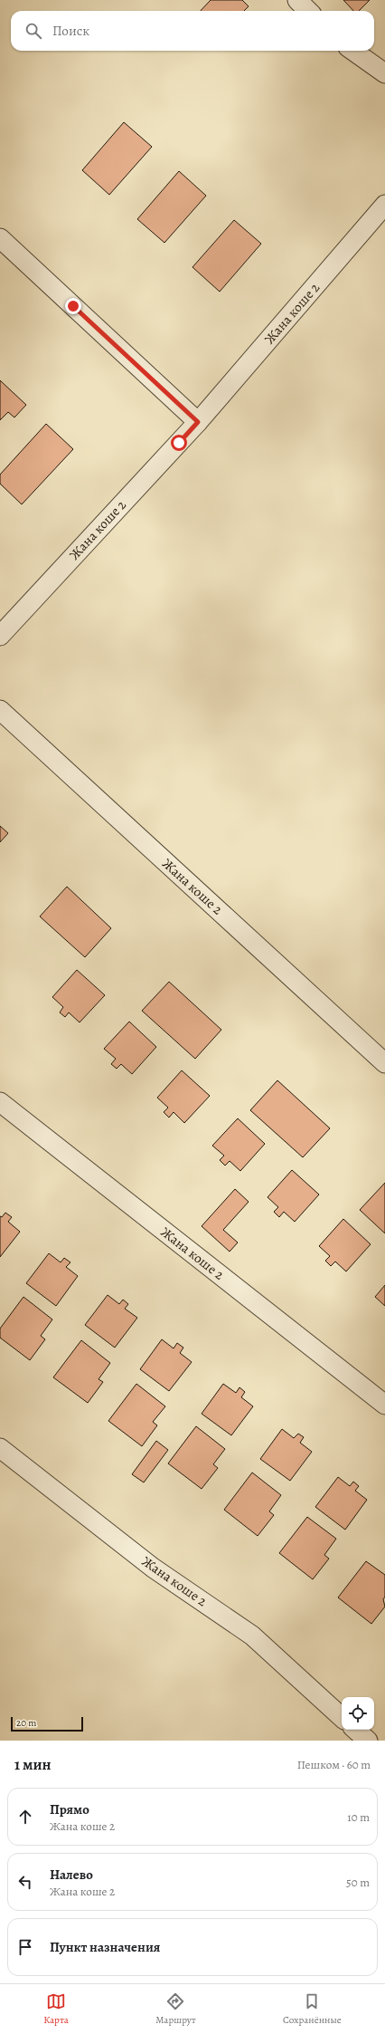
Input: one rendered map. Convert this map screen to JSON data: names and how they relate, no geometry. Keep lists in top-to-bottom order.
{
  "streets": {
    "street": ["Жана коше 2"]
  },
  "scale_bar": "20 m",
  "page": {
    "search": "Поиск",
    "scale": "20 m",
    "heading": ["1 мин", "Пешком · 60 m"],
    "list": [
      ["Прямо", "Жана коше 2", "10 m"],
      ["Налево", "Жана коше 2", "50 m"],
      "Пункт назначения"
    ],
    "nav": ["Карта", "Маршрут", "Сохранённые"]
  }
}
